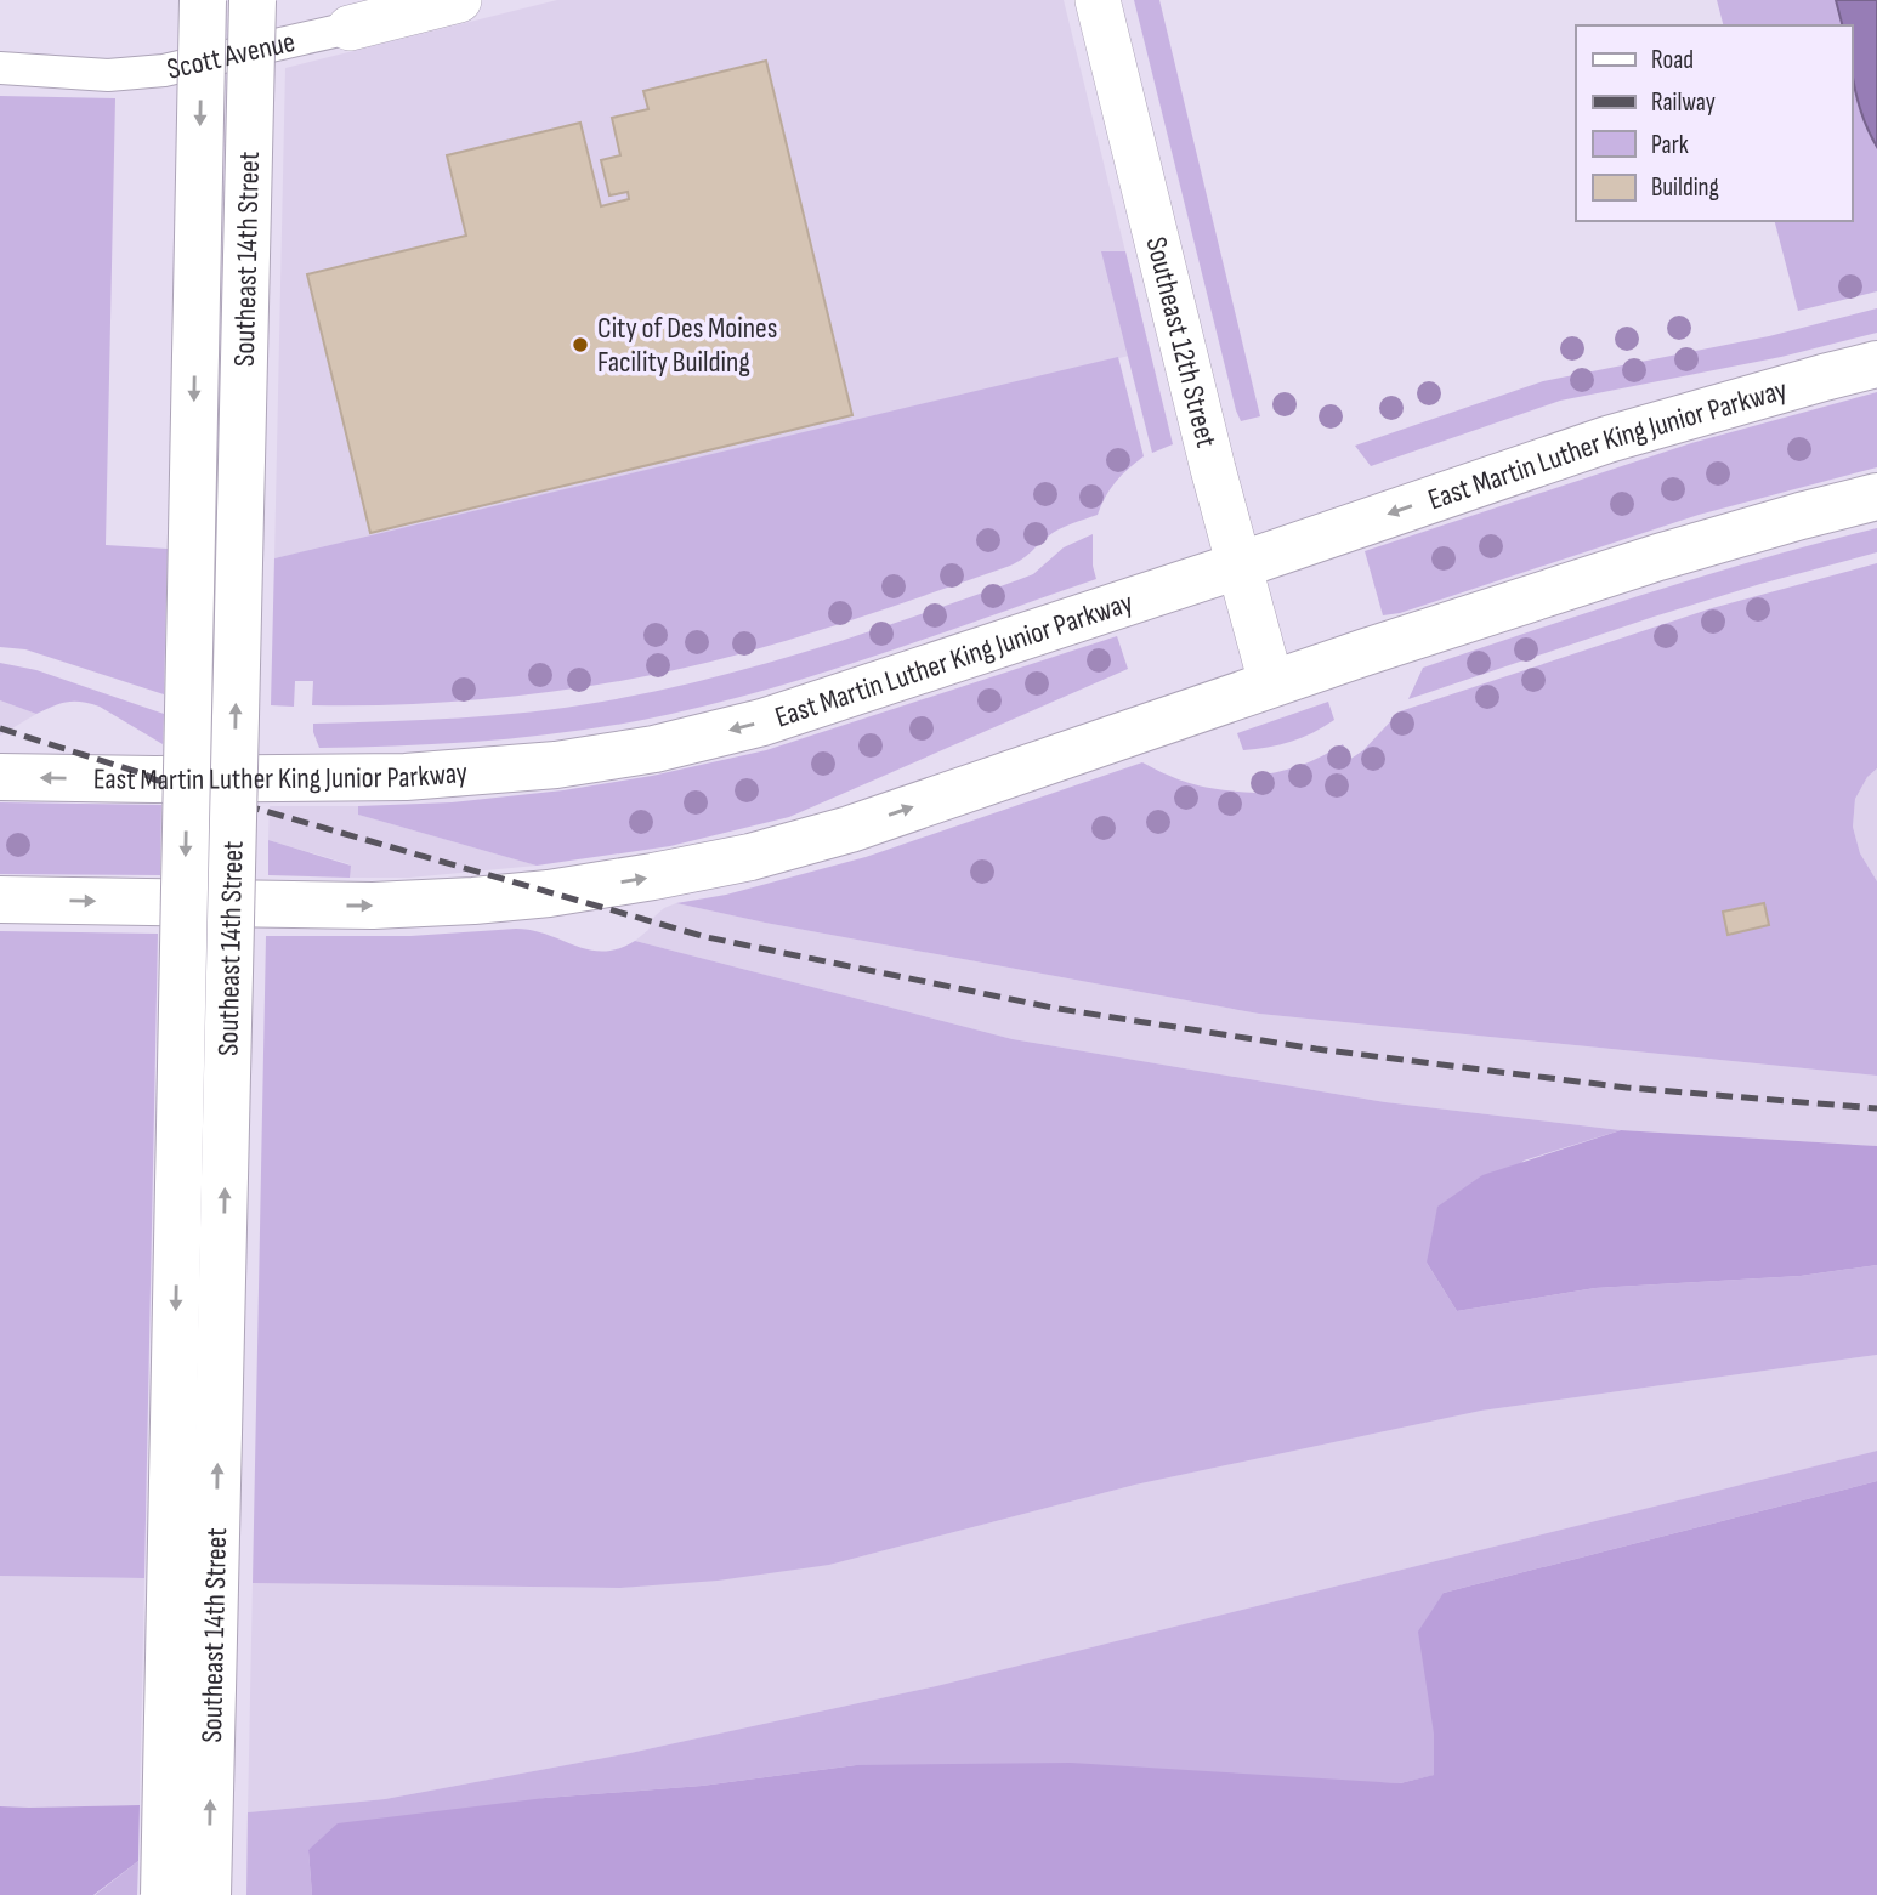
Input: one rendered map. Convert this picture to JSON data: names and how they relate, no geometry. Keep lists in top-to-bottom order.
{
  "streets": {
    "main road": ["Southeast 14th Street", "East Martin Luther King Junior Parkway"],
    "street": ["Scott Avenue", "Southeast 12th Street"]
  },
  "crossings": [
    ["Southeast 12th Street", "East Martin Luther King Junior Parkway"]
  ],
  "places": ["City of Des Moines Facility Building"],
  "legend": [
    "Road",
    "Railway",
    "Park",
    "Building"
  ]
}
